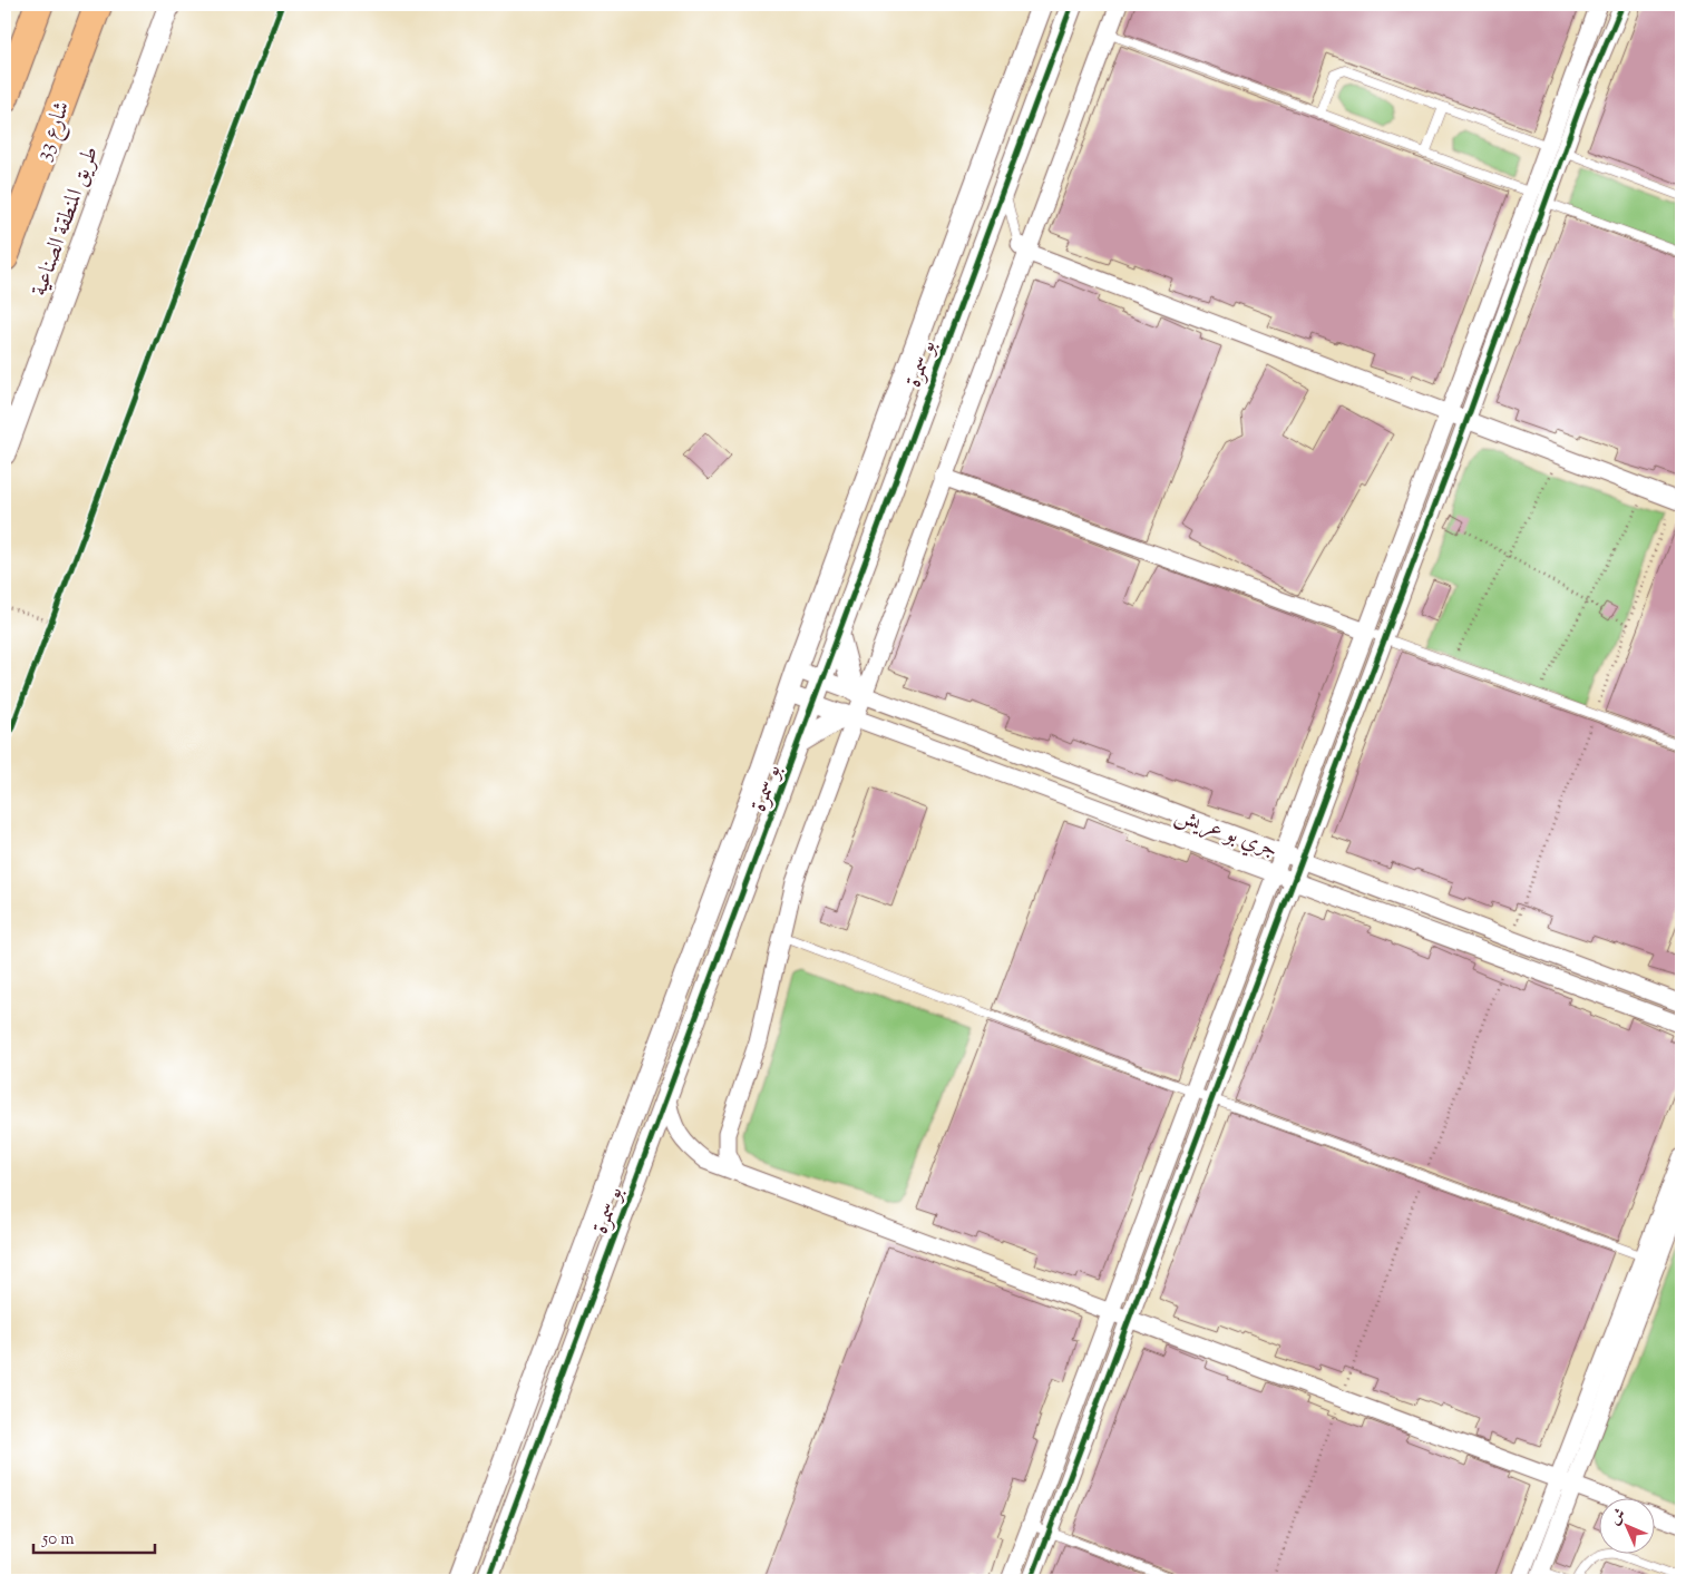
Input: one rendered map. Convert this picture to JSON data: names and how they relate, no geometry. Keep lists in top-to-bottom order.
{
  "streets": {
    "highway": ["شارع 33"],
    "street": ["طريق المنطقة الصناعية", "بو سمرة", "جري بو عريش"]
  },
  "crossings": [
    ["بو سمرة", "جري بو عريش"]
  ],
  "scale_bar": "50 m",
  "north": "top left"
}
